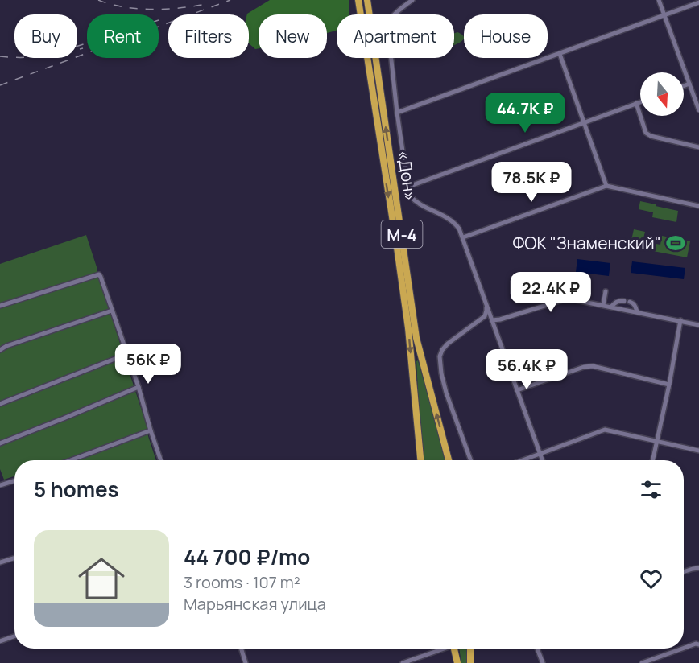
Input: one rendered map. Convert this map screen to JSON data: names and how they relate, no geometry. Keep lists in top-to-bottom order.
{
  "streets": {
    "highway": ["«Дон»", "М-4"]
  },
  "places": {
    "sports": ["ФОК \"Знаменский\""]
  },
  "north": "bottom",
  "page": {
    "chip": [
      "Buy",
      "Rent",
      "Filters",
      "New",
      "Apartment",
      "House"
    ],
    "price": [
      "44.7K ₽",
      "78.5K ₽",
      "22.4K ₽",
      "56K ₽",
      "56.4K ₽"
    ],
    "heading": "5 homes",
    "list": [
      {
        "name": "44 700 ₽/mo",
        "note": "3 rooms · 107 m² · Марьянская улица"
      }
    ]
  }
}
